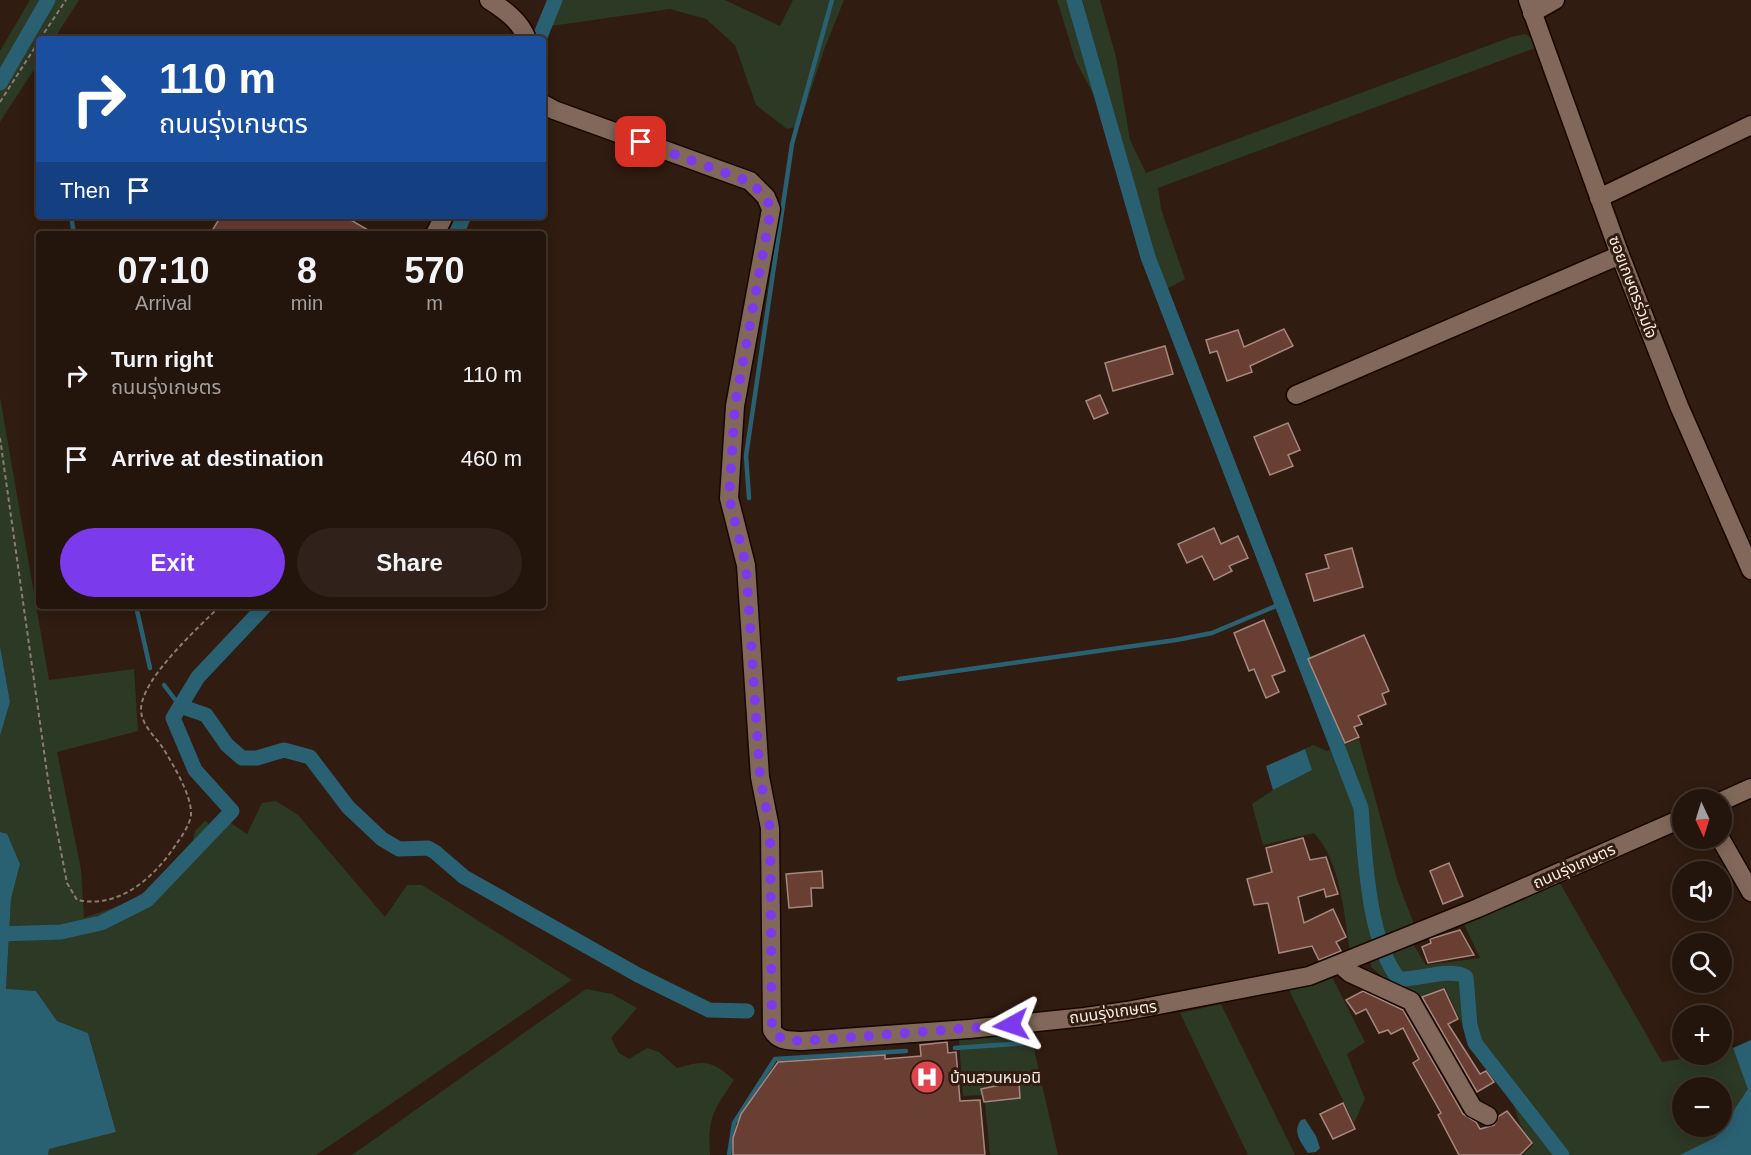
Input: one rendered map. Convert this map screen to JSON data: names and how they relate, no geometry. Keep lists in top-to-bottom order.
{
  "streets": {
    "street": ["ซอยเกษตรร่วมใจ", "ถนนรุ่งเกษตร"]
  },
  "places": {
    "hospital": ["บ้านสวนหมอนิ"]
  },
  "north": "bottom",
  "page": {
    "turn": ["110 m", "ถนนรุ่งเกษตร"],
    "then": "Then",
    "eta": [
      "07:10",
      "Arrival",
      "8",
      "min",
      "570",
      "m"
    ],
    "list": [
      {
        "name": "Turn right",
        "note": "ถนนรุ่งเกษตร",
        "value": "110 m"
      },
      {
        "name": "Arrive at destination",
        "value": "460 m"
      }
    ],
    "buttons": ["Exit", "Share"],
    "map_buttons": ["+", "−"]
  }
}
